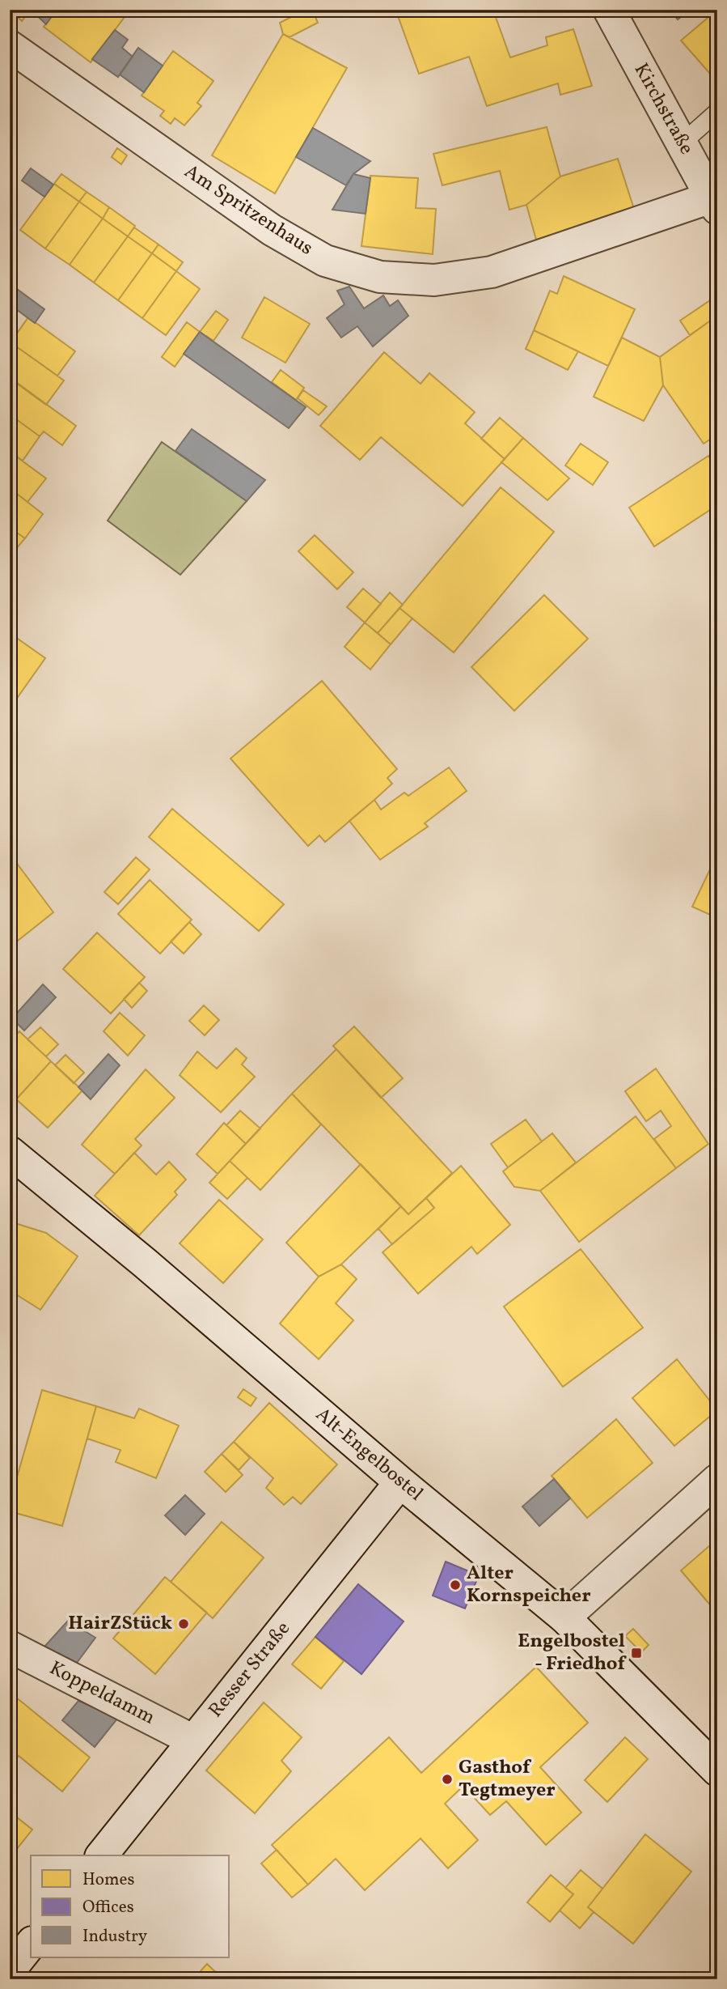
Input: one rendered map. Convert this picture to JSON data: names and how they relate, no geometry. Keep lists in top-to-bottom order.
{
  "streets": {
    "street": [
      "Kirchstraße",
      "Am Spritzenhaus",
      "Alt-Engelbostel",
      "Resser Straße",
      "Koppeldamm"
    ]
  },
  "crossings": [
    ["Kirchstraße", "Am Spritzenhaus"],
    ["Alt-Engelbostel", "Resser Straße"],
    ["Resser Straße", "Koppeldamm"]
  ],
  "places": {
    "other": ["Alter Kornspeicher", "HairZStück", "Gasthof Tegtmeyer"],
    "transit": ["Engelbostel - Friedhof"]
  },
  "legend": ["Homes", "Offices", "Industry"]
}
